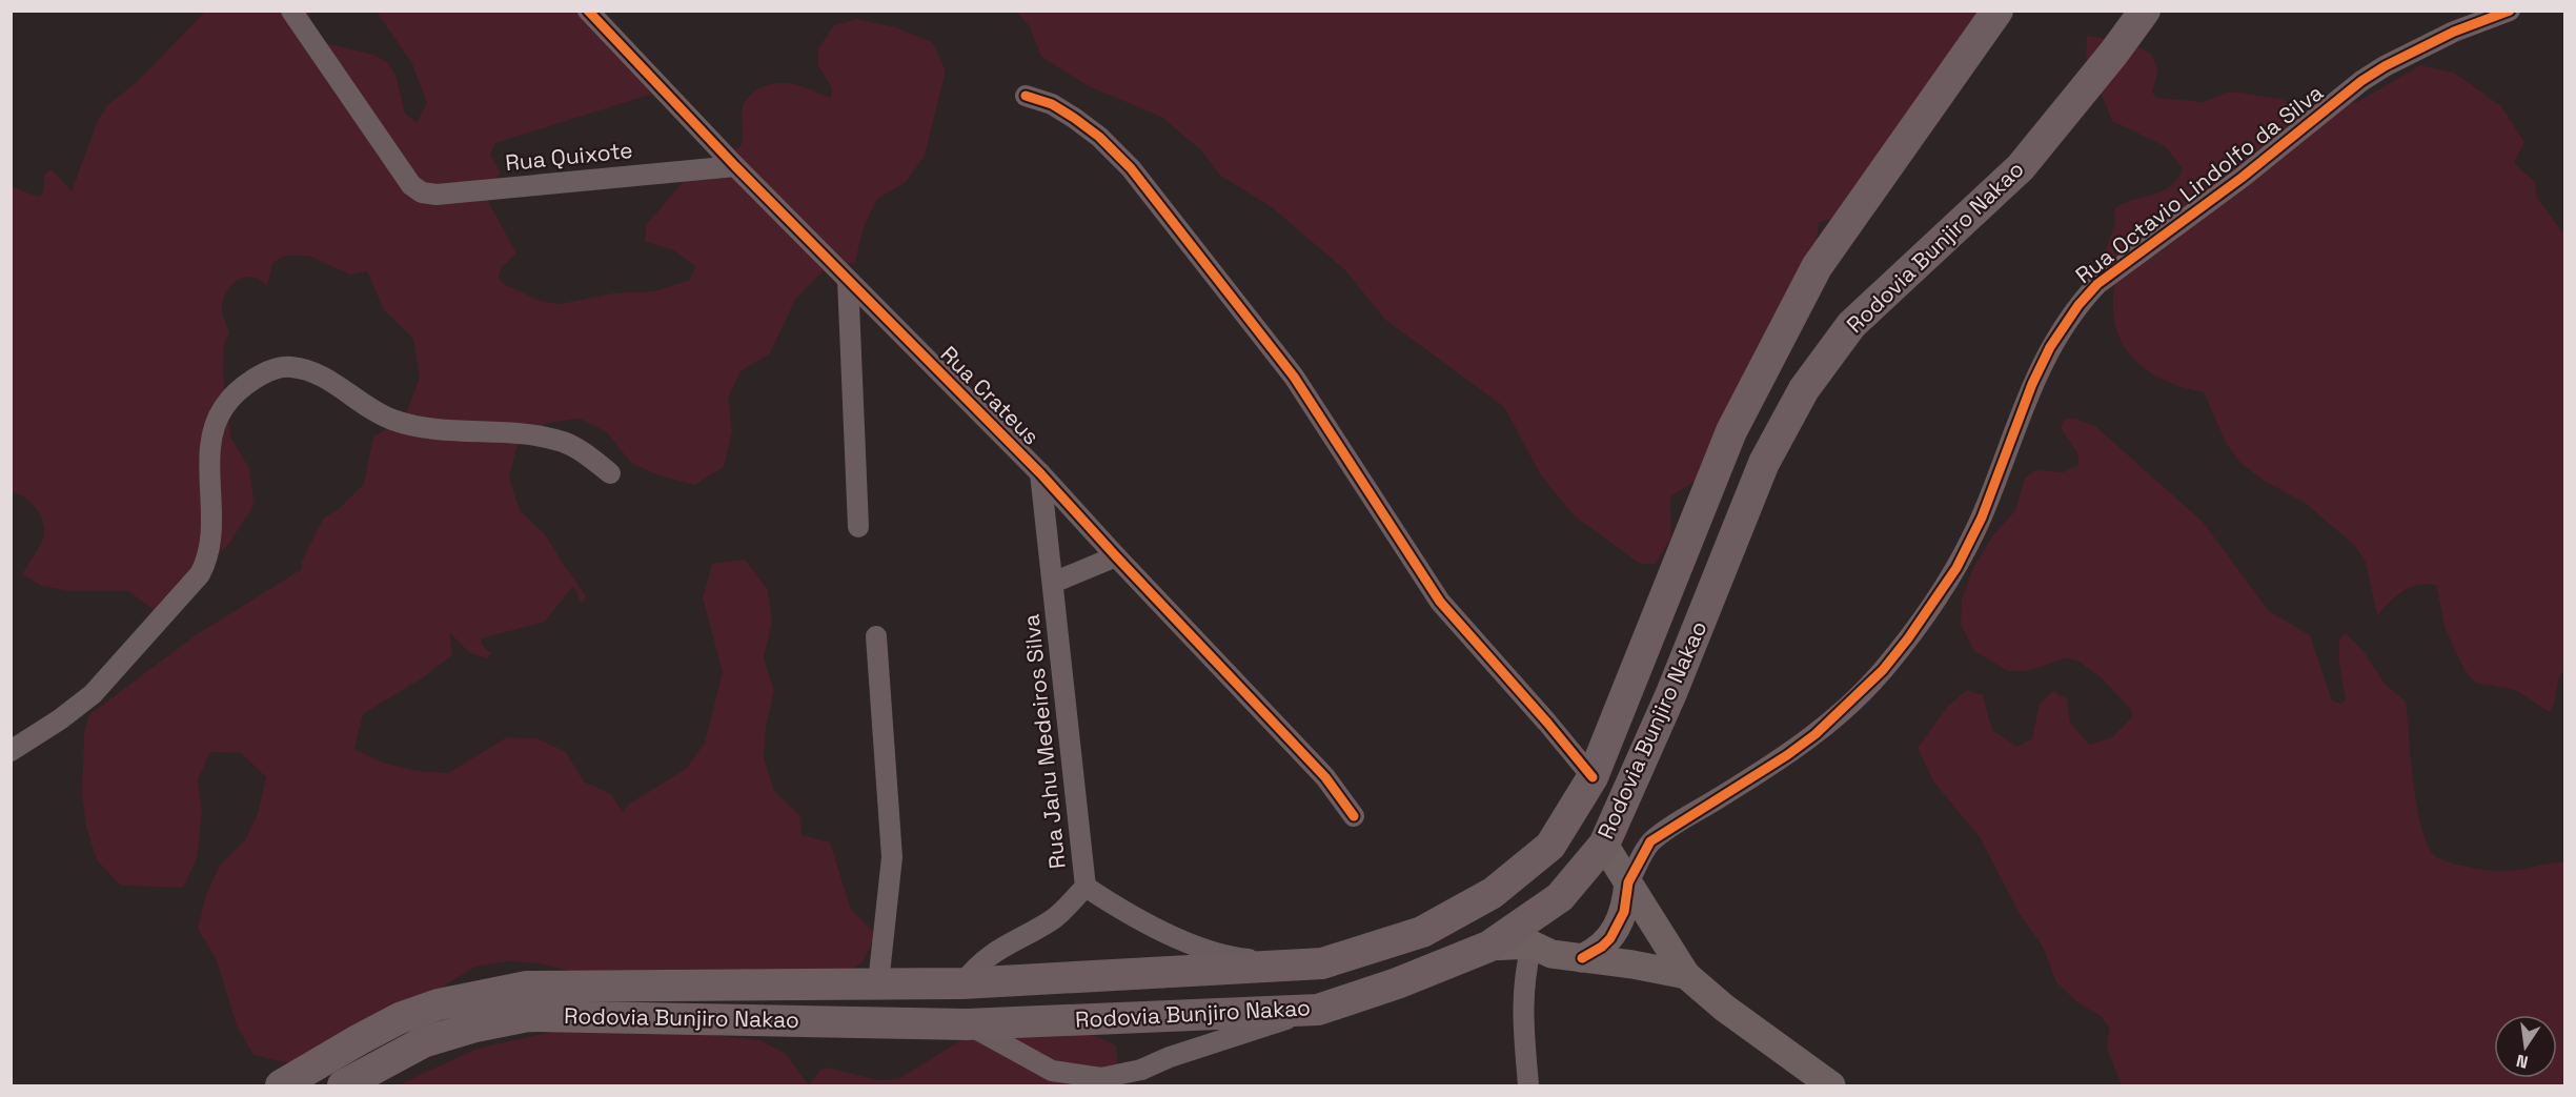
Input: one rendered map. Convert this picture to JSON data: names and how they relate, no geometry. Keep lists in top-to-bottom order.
{
  "streets": {
    "main road": ["Rodovia Bunjiro Nakao"],
    "street": [
      "Rua Quixote",
      "Rua Octavio Lindolfo da Silva",
      "Rua Crateus",
      "Rua Jahu Medeiros Silva"
    ]
  },
  "crossings": [
    ["Rua Quixote", "Rua Crateus"],
    ["Rodovia Bunjiro Nakao", "Rua Jahu Medeiros Silva"],
    ["Rua Crateus", "Rua Jahu Medeiros Silva"]
  ],
  "north": "bottom"
}
